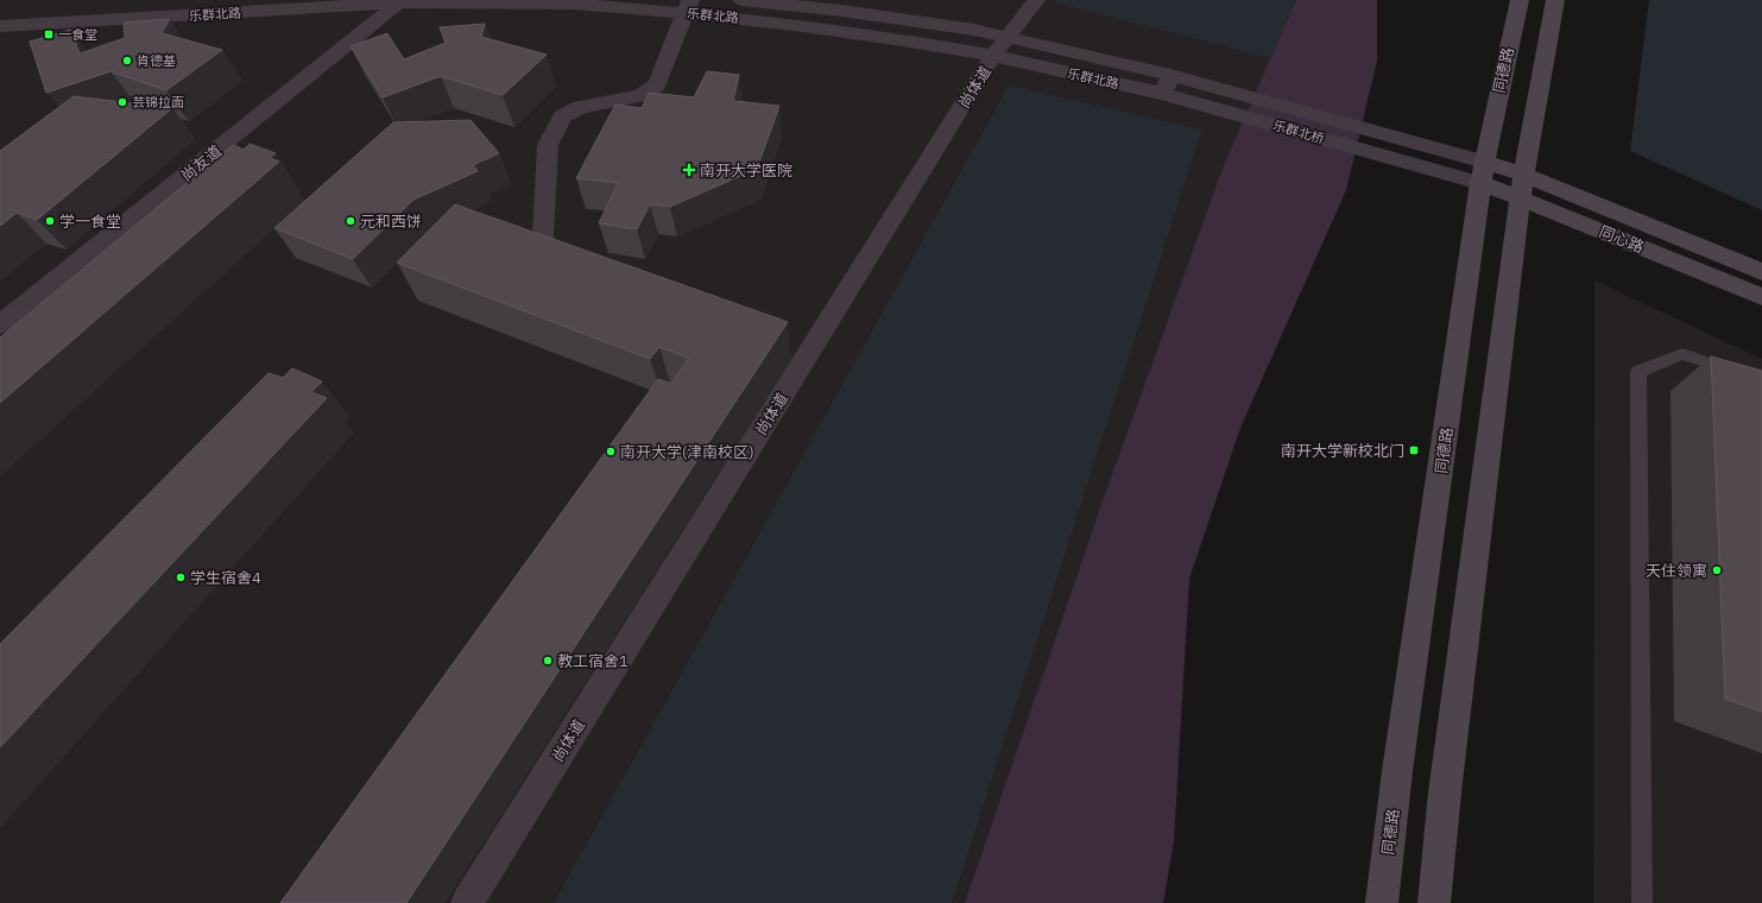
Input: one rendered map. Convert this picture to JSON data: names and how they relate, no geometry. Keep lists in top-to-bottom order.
{
  "streets": {
    "main road": ["同德路", "同心路"],
    "street": [
      "乐群北路",
      "尚体道",
      "乐群北桥",
      "尚友道"
    ]
  },
  "crossings": [
    ["乐群北路", "尚体道"],
    ["乐群北路", "乐群北桥"],
    ["乐群北路", "尚友道"],
    ["同德路", "乐群北桥"],
    ["同德路", "同心路"],
    ["乐群北桥", "同心路"]
  ],
  "places": {
    "transit": ["一食堂", "南开大学新校北门"],
    "other": [
      "肯德基",
      "芸锦拉面",
      "学一食堂",
      "元和西饼",
      "南开大学(津南校区)",
      "天住领寓",
      "学生宿舍4",
      "教工宿舍1"
    ],
    "health": ["南开大学医院"]
  }
}
